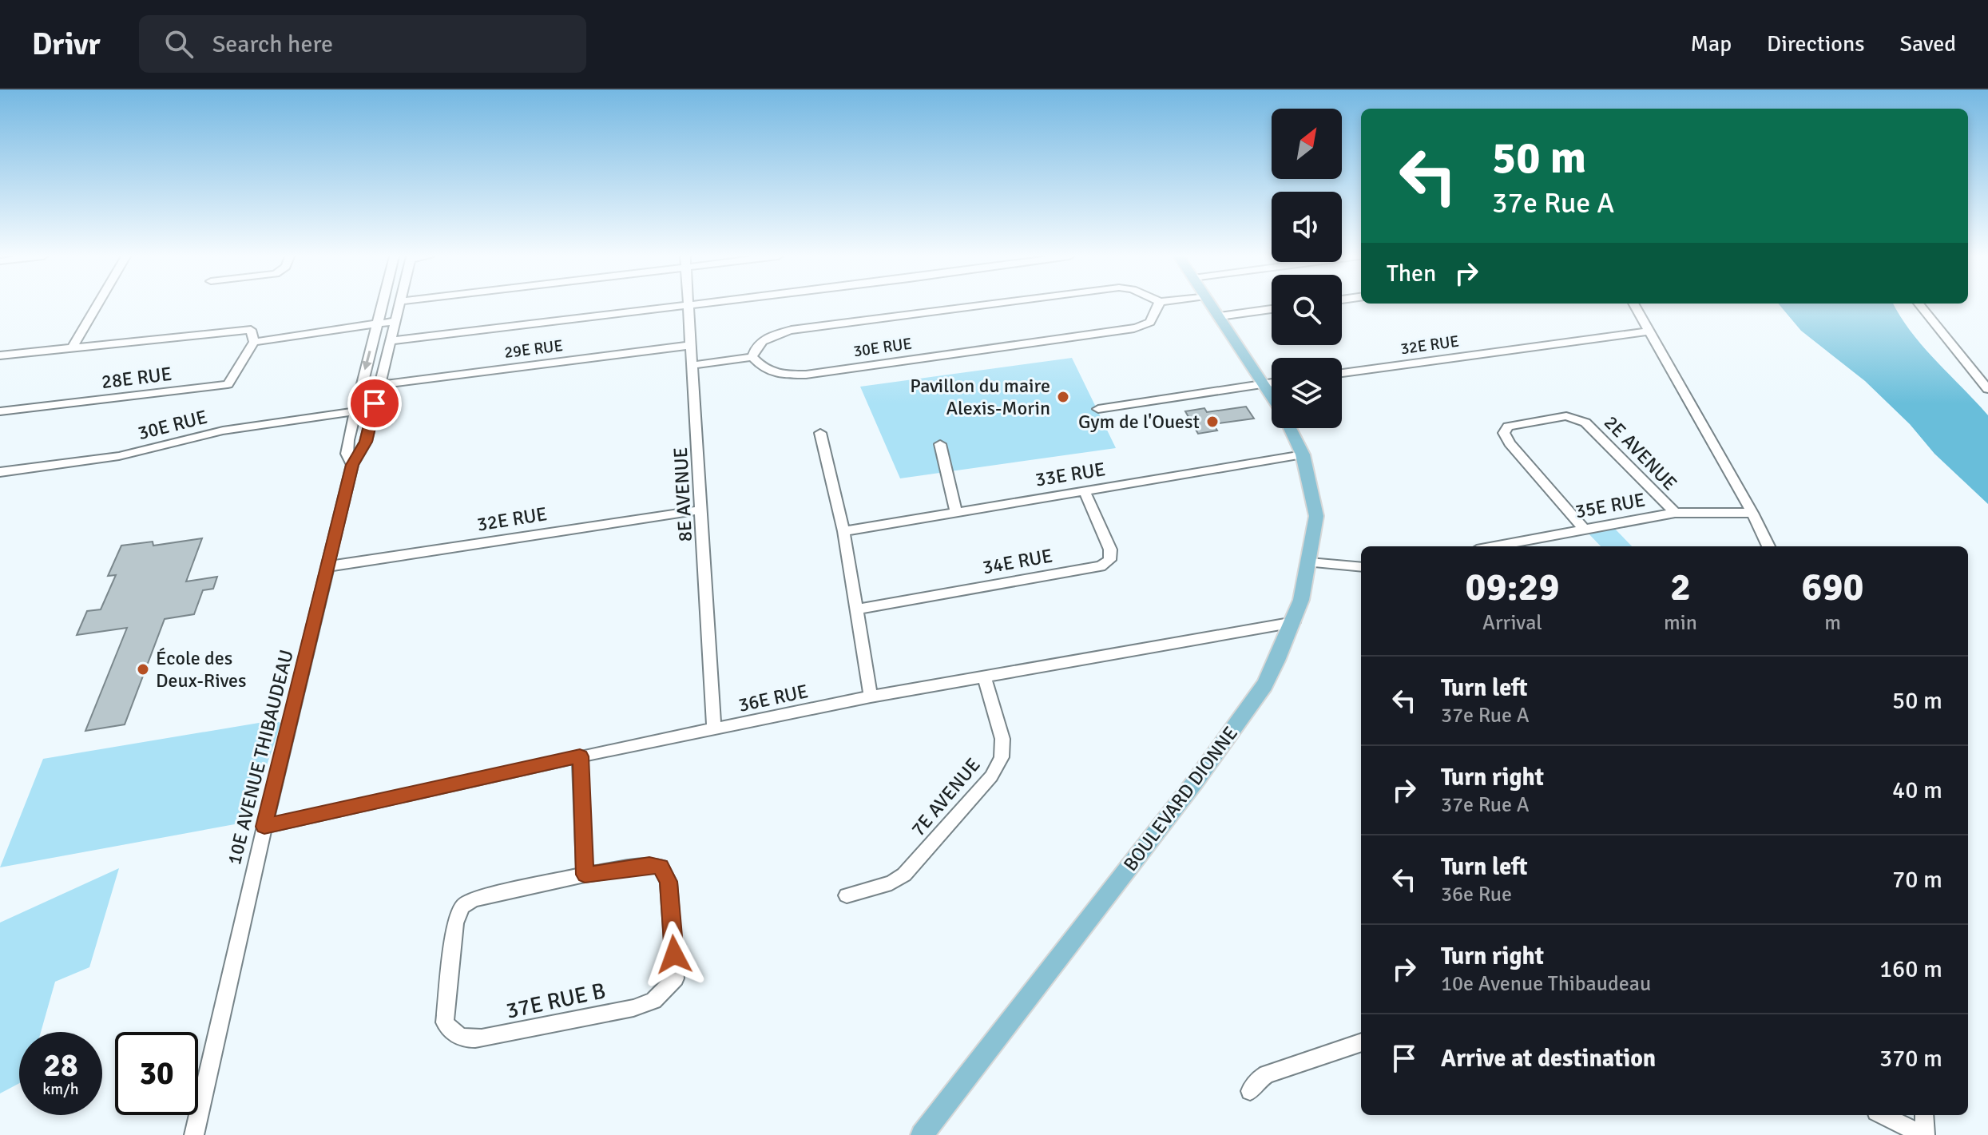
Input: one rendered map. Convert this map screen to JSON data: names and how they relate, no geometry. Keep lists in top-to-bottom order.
{
  "streets": {
    "main road": ["BOULEVARD DIONNE"],
    "street": [
      "32E RUE",
      "30E RUE",
      "29E RUE",
      "28E RUE",
      "2E AVENUE",
      "33E RUE",
      "8E AVENUE",
      "35E RUE",
      "34E RUE",
      "36E RUE",
      "10E AVENUE THIBAUDEAU",
      "7E AVENUE",
      "37E RUE B"
    ]
  },
  "crossings": [
    ["32E RUE", "8E AVENUE"],
    ["32E RUE", "10E AVENUE THIBAUDEAU"],
    ["30E RUE", "10E AVENUE THIBAUDEAU"],
    ["29E RUE", "8E AVENUE"],
    ["29E RUE", "10E AVENUE THIBAUDEAU"],
    ["2E AVENUE", "35E RUE"],
    ["33E RUE", "34E RUE"],
    ["33E RUE", "BOULEVARD DIONNE"],
    ["8E AVENUE", "36E RUE"],
    ["36E RUE", "10E AVENUE THIBAUDEAU"],
    ["36E RUE", "7E AVENUE"],
    ["36E RUE", "BOULEVARD DIONNE"]
  ],
  "places": ["Pavillon du maire Alexis-Morin", "Gym de l'Ouest", "École des Deux-Rives"],
  "north": "top right",
  "page": {
    "header": "Drivr",
    "search": "Search here",
    "nav": ["Map", "Directions", "Saved"],
    "turn": ["50 m", "37e Rue A"],
    "then": "Then",
    "eta": [
      "09:29",
      "Arrival",
      "2",
      "min",
      "690",
      "m"
    ],
    "list": [
      {
        "name": "Turn left",
        "note": "37e Rue A",
        "value": "50 m"
      },
      {
        "name": "Turn right",
        "note": "37e Rue A",
        "value": "40 m"
      },
      {
        "name": "Turn left",
        "note": "36e Rue",
        "value": "70 m"
      },
      {
        "name": "Turn right",
        "note": "10e Avenue Thibaudeau",
        "value": "160 m"
      },
      {
        "name": "Arrive at destination",
        "value": "370 m"
      }
    ],
    "speed": "28 km/h",
    "limit": "30"
  }
}
